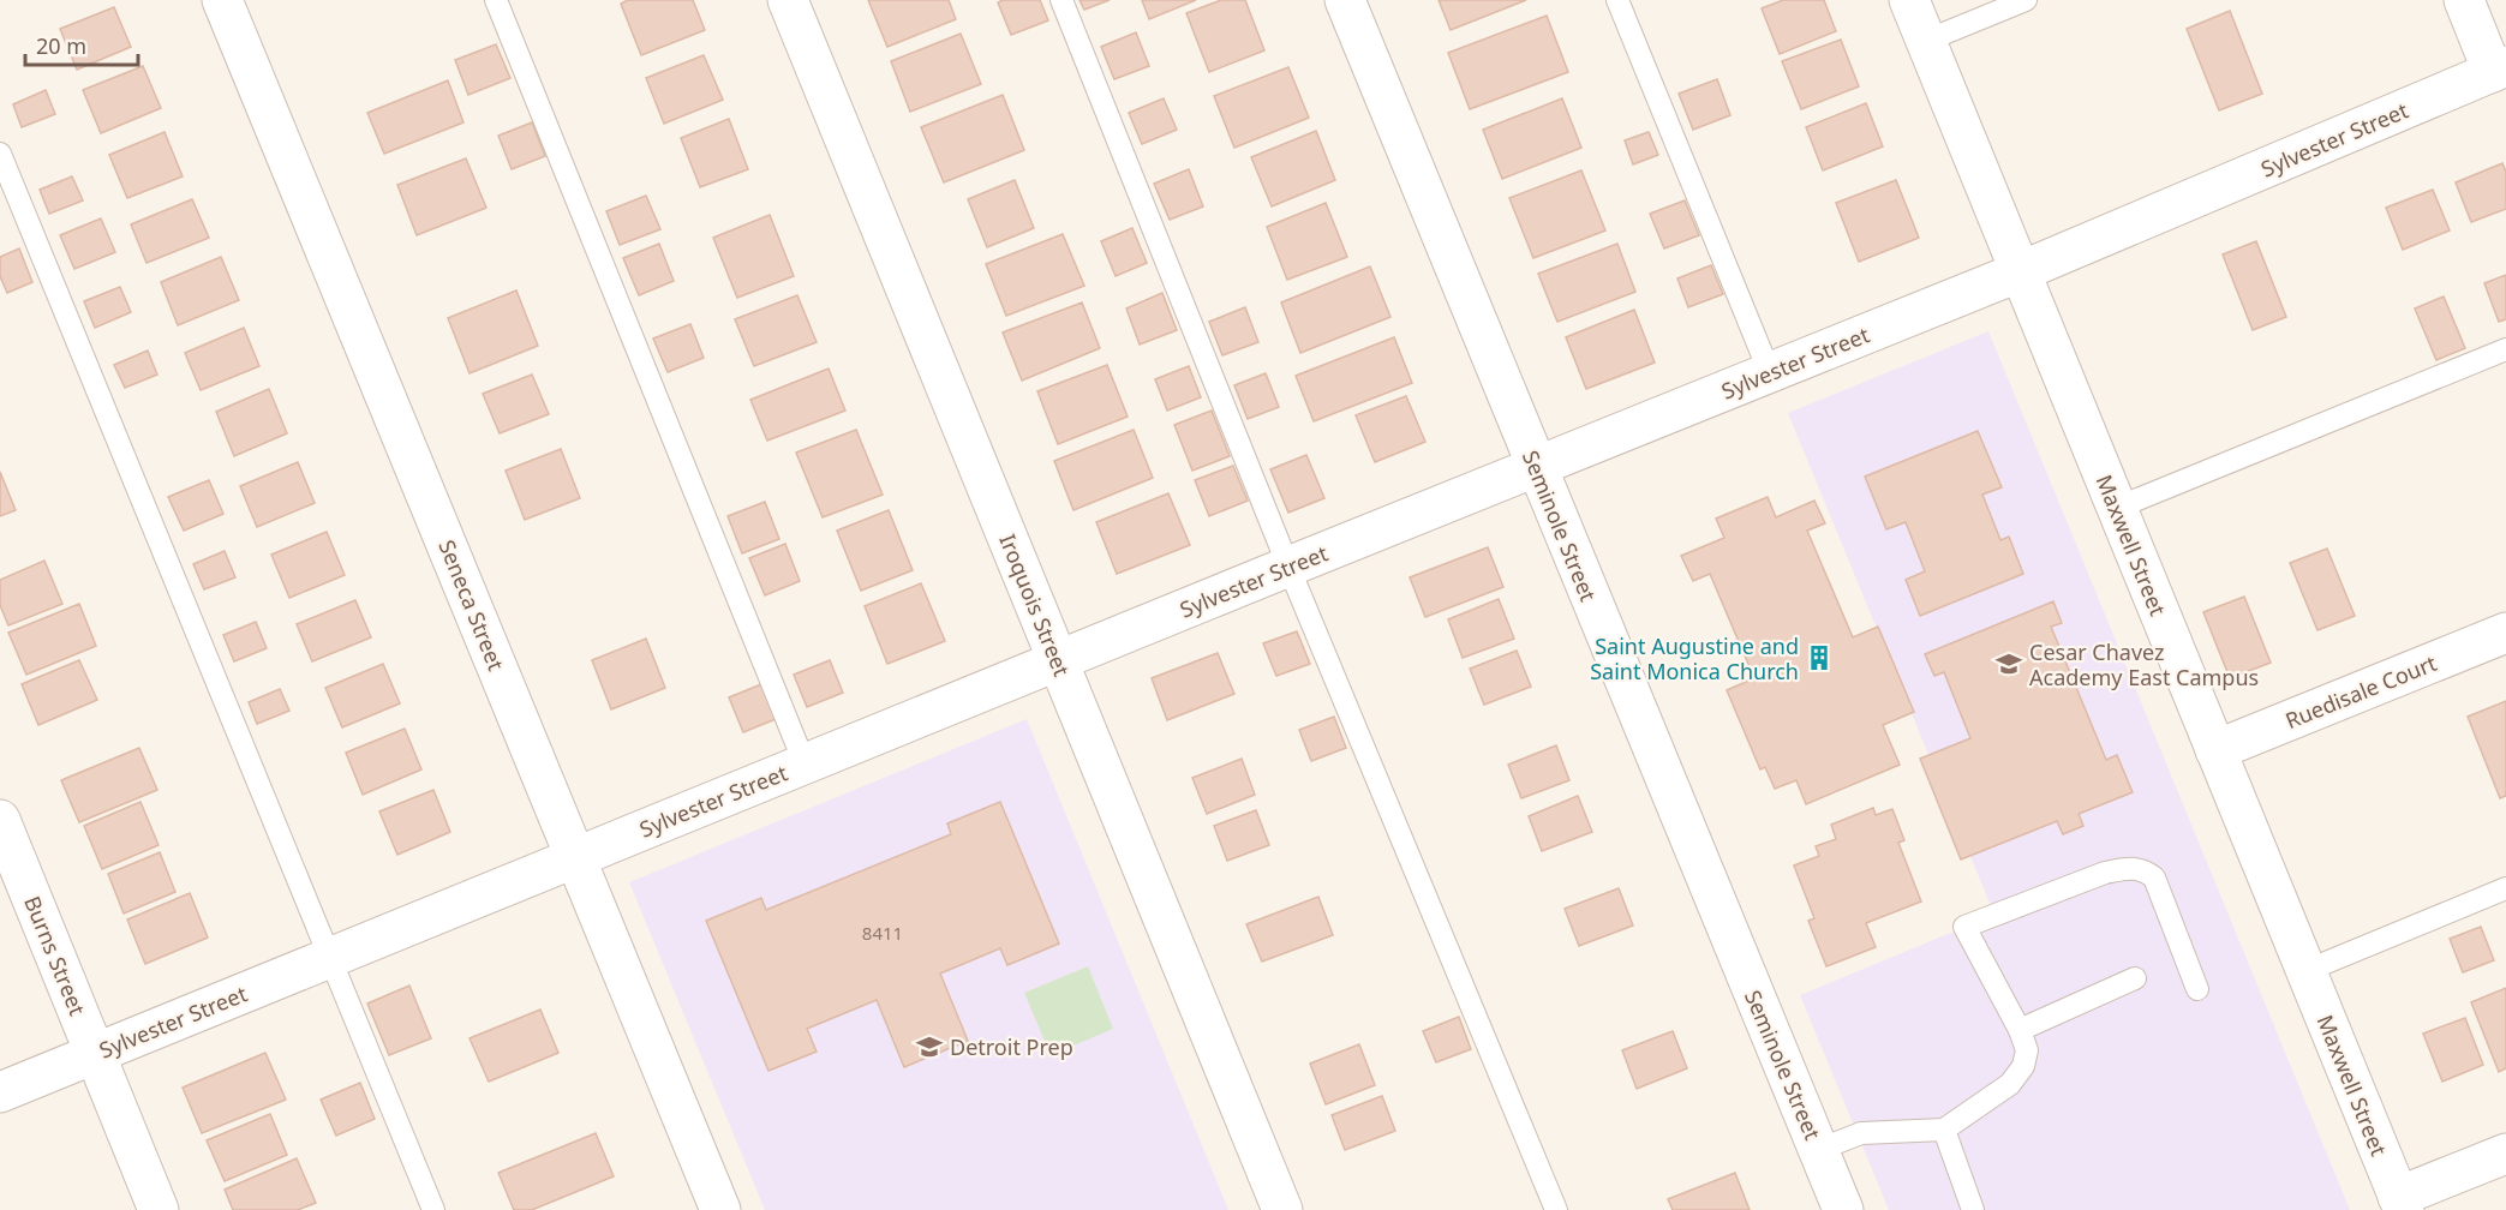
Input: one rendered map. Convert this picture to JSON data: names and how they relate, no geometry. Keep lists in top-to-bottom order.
{
  "streets": {
    "street": [
      "Sylvester Street",
      "Seminole Street",
      "Maxwell Street",
      "Seneca Street",
      "Iroquois Street",
      "Ruedisale Court",
      "Burns Street"
    ]
  },
  "crossings": [
    ["Sylvester Street", "Seminole Street"],
    ["Sylvester Street", "Maxwell Street"],
    ["Sylvester Street", "Seneca Street"],
    ["Sylvester Street", "Iroquois Street"],
    ["Sylvester Street", "Burns Street"],
    ["Maxwell Street", "Ruedisale Court"]
  ],
  "places": {
    "building": ["Saint Augustine and Saint Monica Church"],
    "school or university": ["Cesar Chavez Academy East Campus", "Detroit Prep"]
  },
  "house_numbers": ["8411"],
  "scale_bar": "20 m"
}
